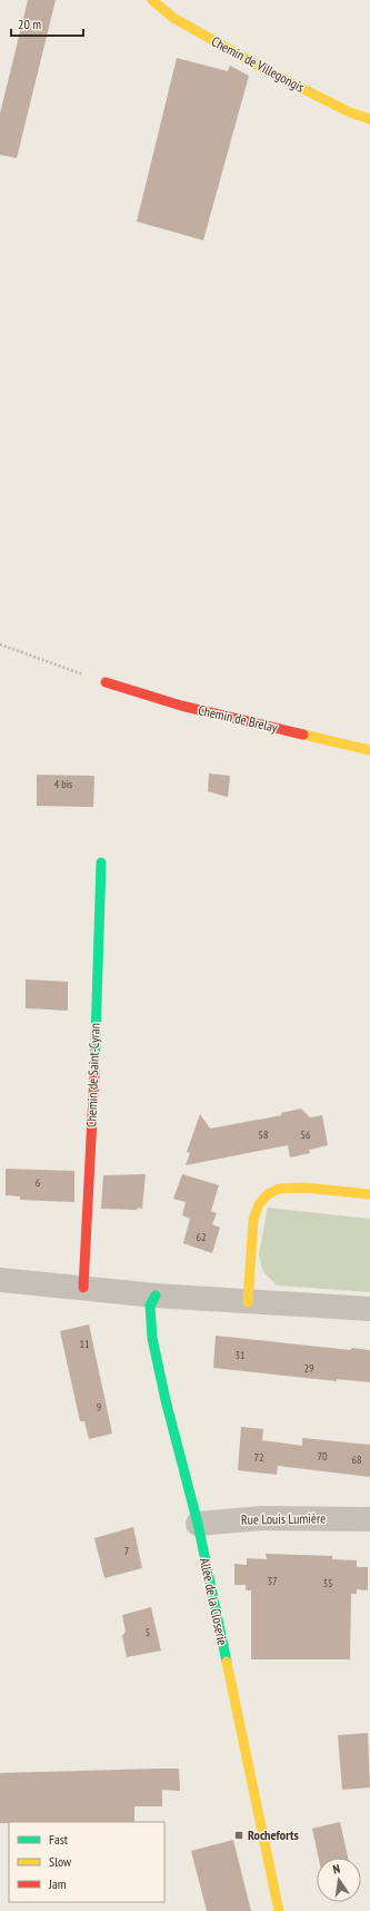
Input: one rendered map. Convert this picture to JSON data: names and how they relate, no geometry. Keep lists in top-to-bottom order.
{
  "streets": {
    "street": [
      "Chemin de Villegongis",
      "Chemin de Brelay",
      "Chemin de Saint-Cyran",
      "Rue Louis Lumière",
      "Allée de la Closerie"
    ]
  },
  "crossings": [
    ["Rue Louis Lumière", "Allée de la Closerie"]
  ],
  "places": {
    "transit": ["Rocheforts"]
  },
  "house_numbers": [
    "4 bis",
    "58",
    "56",
    "6",
    "62",
    "11",
    "31",
    "29",
    "9",
    "70",
    "72",
    "68",
    "7",
    "37",
    "35",
    "5"
  ],
  "legend": ["Fast", "Slow", "Jam"],
  "scale_bar": "20 m",
  "north": "top"
}
